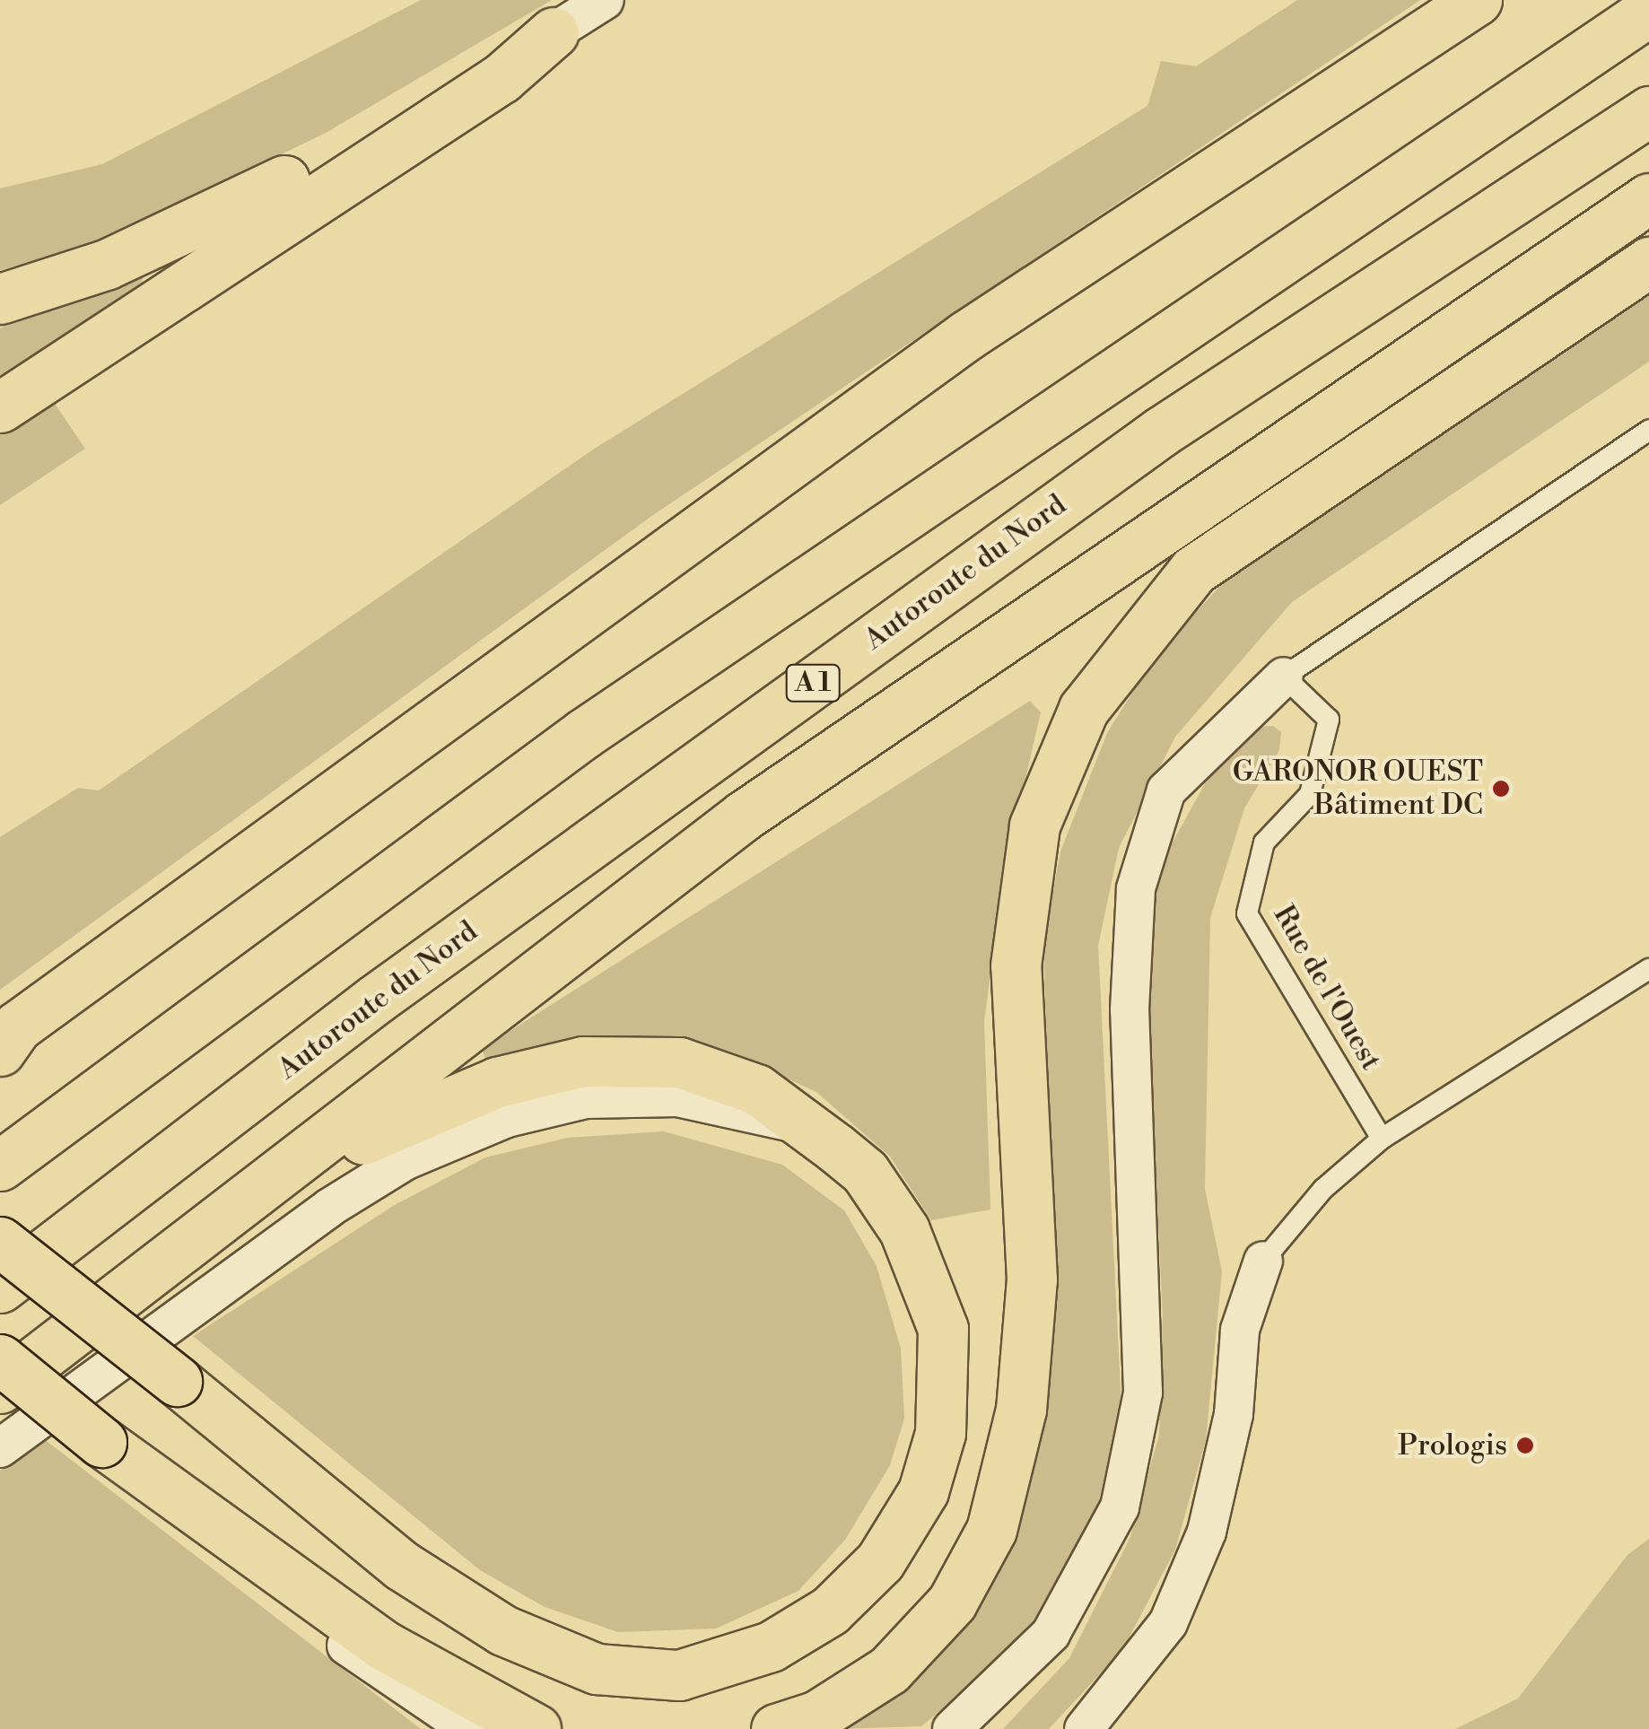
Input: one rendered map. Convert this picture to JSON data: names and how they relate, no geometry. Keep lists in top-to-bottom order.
{
  "streets": {
    "highway": ["Autoroute du Nord", "A 1"],
    "lane": ["Rue de l'Ouest"]
  },
  "places": ["GARONOR OUEST Bâtiment DC", "Prologis"]
}
